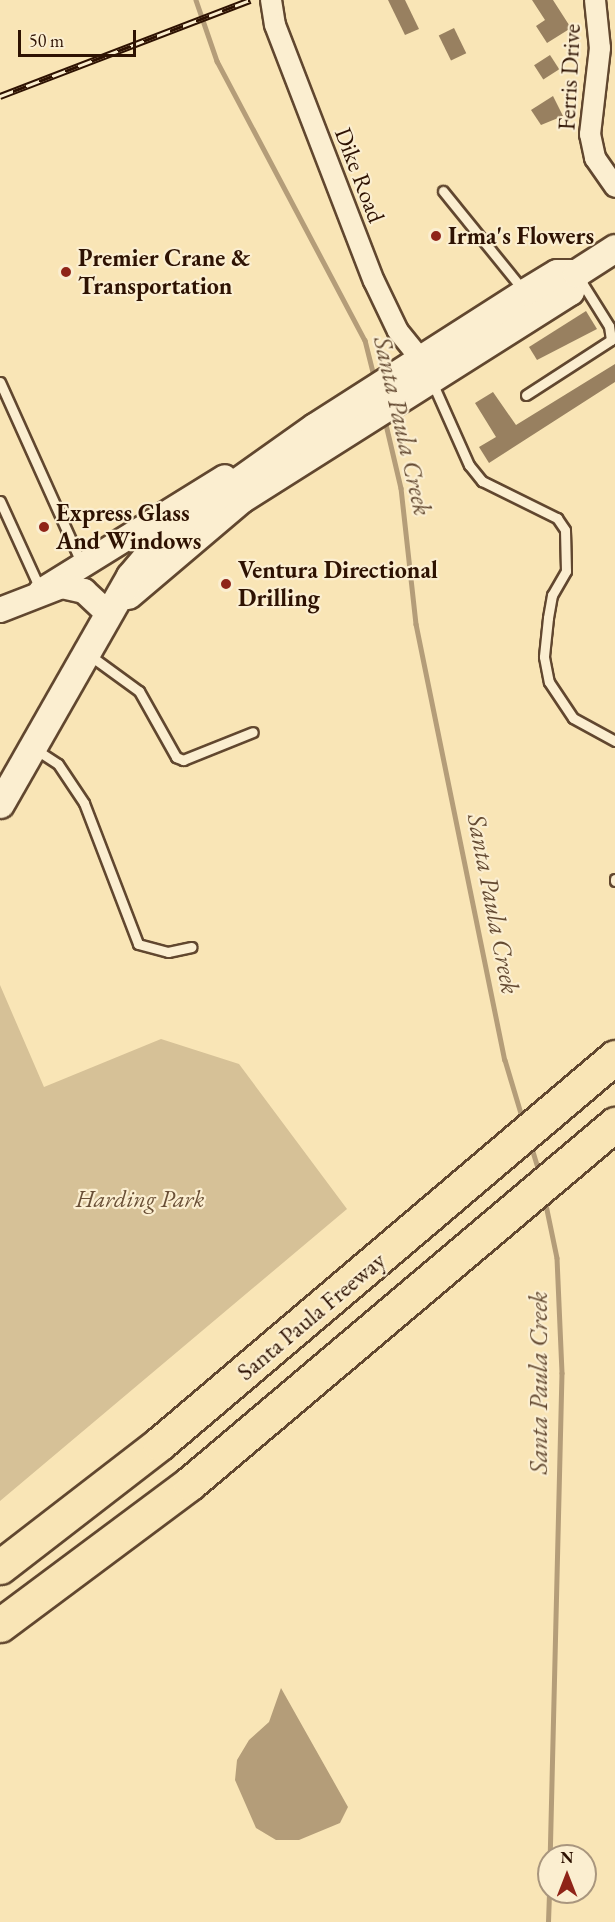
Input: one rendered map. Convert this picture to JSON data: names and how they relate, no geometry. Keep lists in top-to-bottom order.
{
  "streets": {
    "highway": ["Santa Paula Freeway"],
    "street": ["Ferris Drive", "Dike Road"]
  },
  "water": ["Santa Paula Creek"],
  "parks": ["Harding Park"],
  "places": [
    "Irma's Flowers",
    "Premier Crane & Transportation",
    "Express Glass And Windows",
    "Ventura Directional Drilling"
  ],
  "scale_bar": "50 m",
  "north": "top"
}
